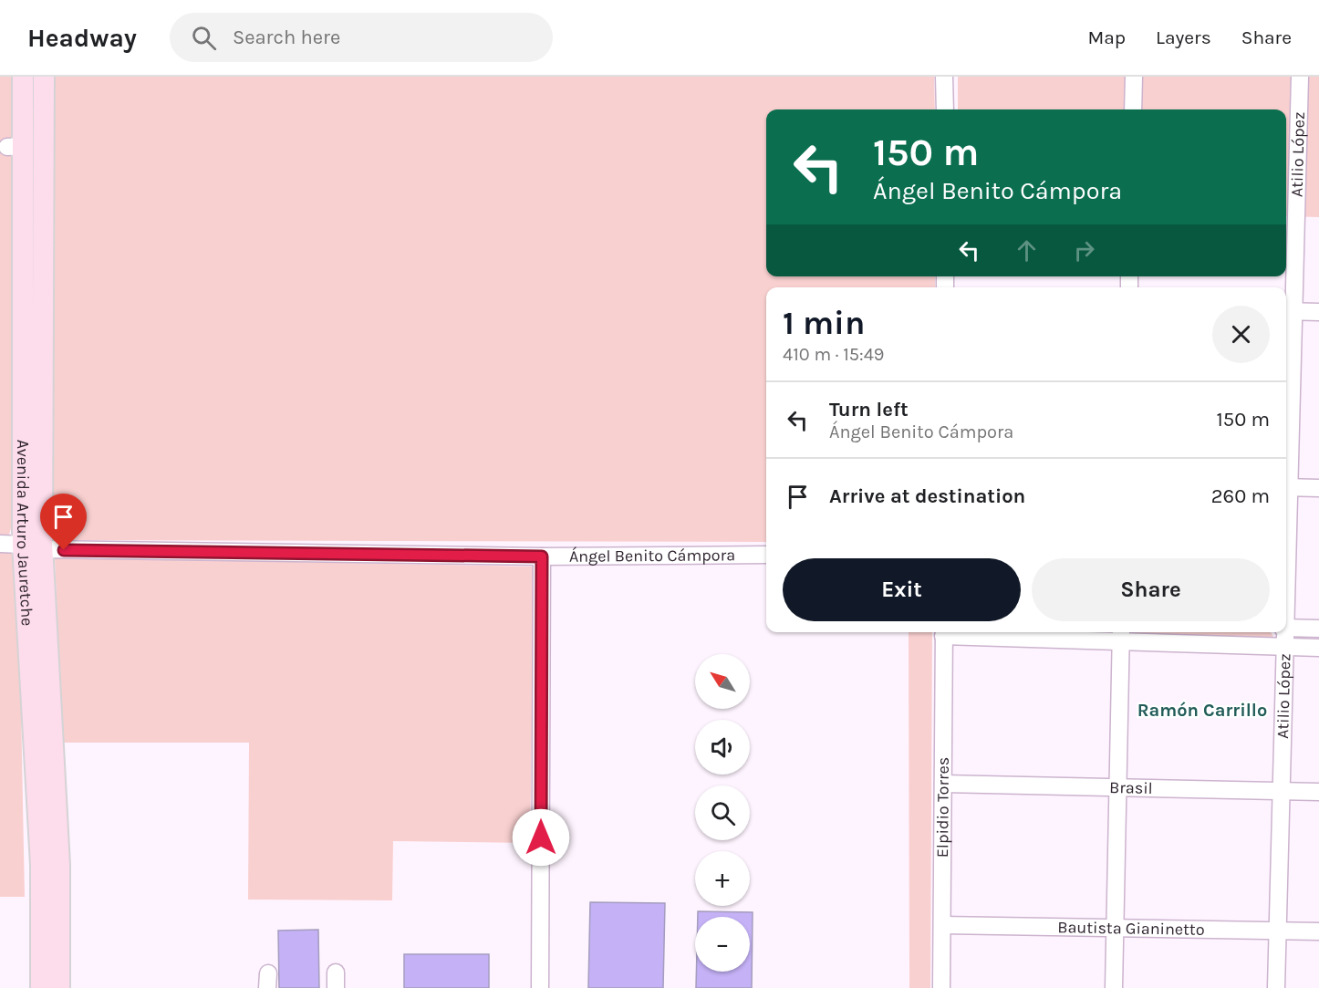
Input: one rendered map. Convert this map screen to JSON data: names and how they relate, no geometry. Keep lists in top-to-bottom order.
{
  "streets": {
    "main road": ["Avenida Arturo Jauretche"],
    "street": [
      "Atilio López",
      "Ángel Benito Cámpora",
      "Brasil",
      "Elpidio Torres",
      "Bautista Gianinetto"
    ]
  },
  "crossings": [
    ["Atilio López", "Brasil"],
    ["Atilio López", "Bautista Gianinetto"],
    ["Avenida Arturo Jauretche", "Ángel Benito Cámpora"],
    ["Brasil", "Elpidio Torres"],
    ["Elpidio Torres", "Bautista Gianinetto"]
  ],
  "districts": ["Ramón Carrillo"],
  "north": "top left",
  "page": {
    "header": "Headway",
    "search": "Search here",
    "nav": ["Map", "Layers", "Share"],
    "turn": ["150 m", "Ángel Benito Cámpora"],
    "heading": ["1 min", "410 m · 15:49"],
    "list": [
      {
        "name": "Turn left",
        "note": "Ángel Benito Cámpora",
        "value": "150 m"
      },
      {
        "name": "Arrive at destination",
        "value": "260 m"
      }
    ],
    "buttons": ["Exit", "Share"],
    "map_buttons": ["+", "−"]
  }
}
